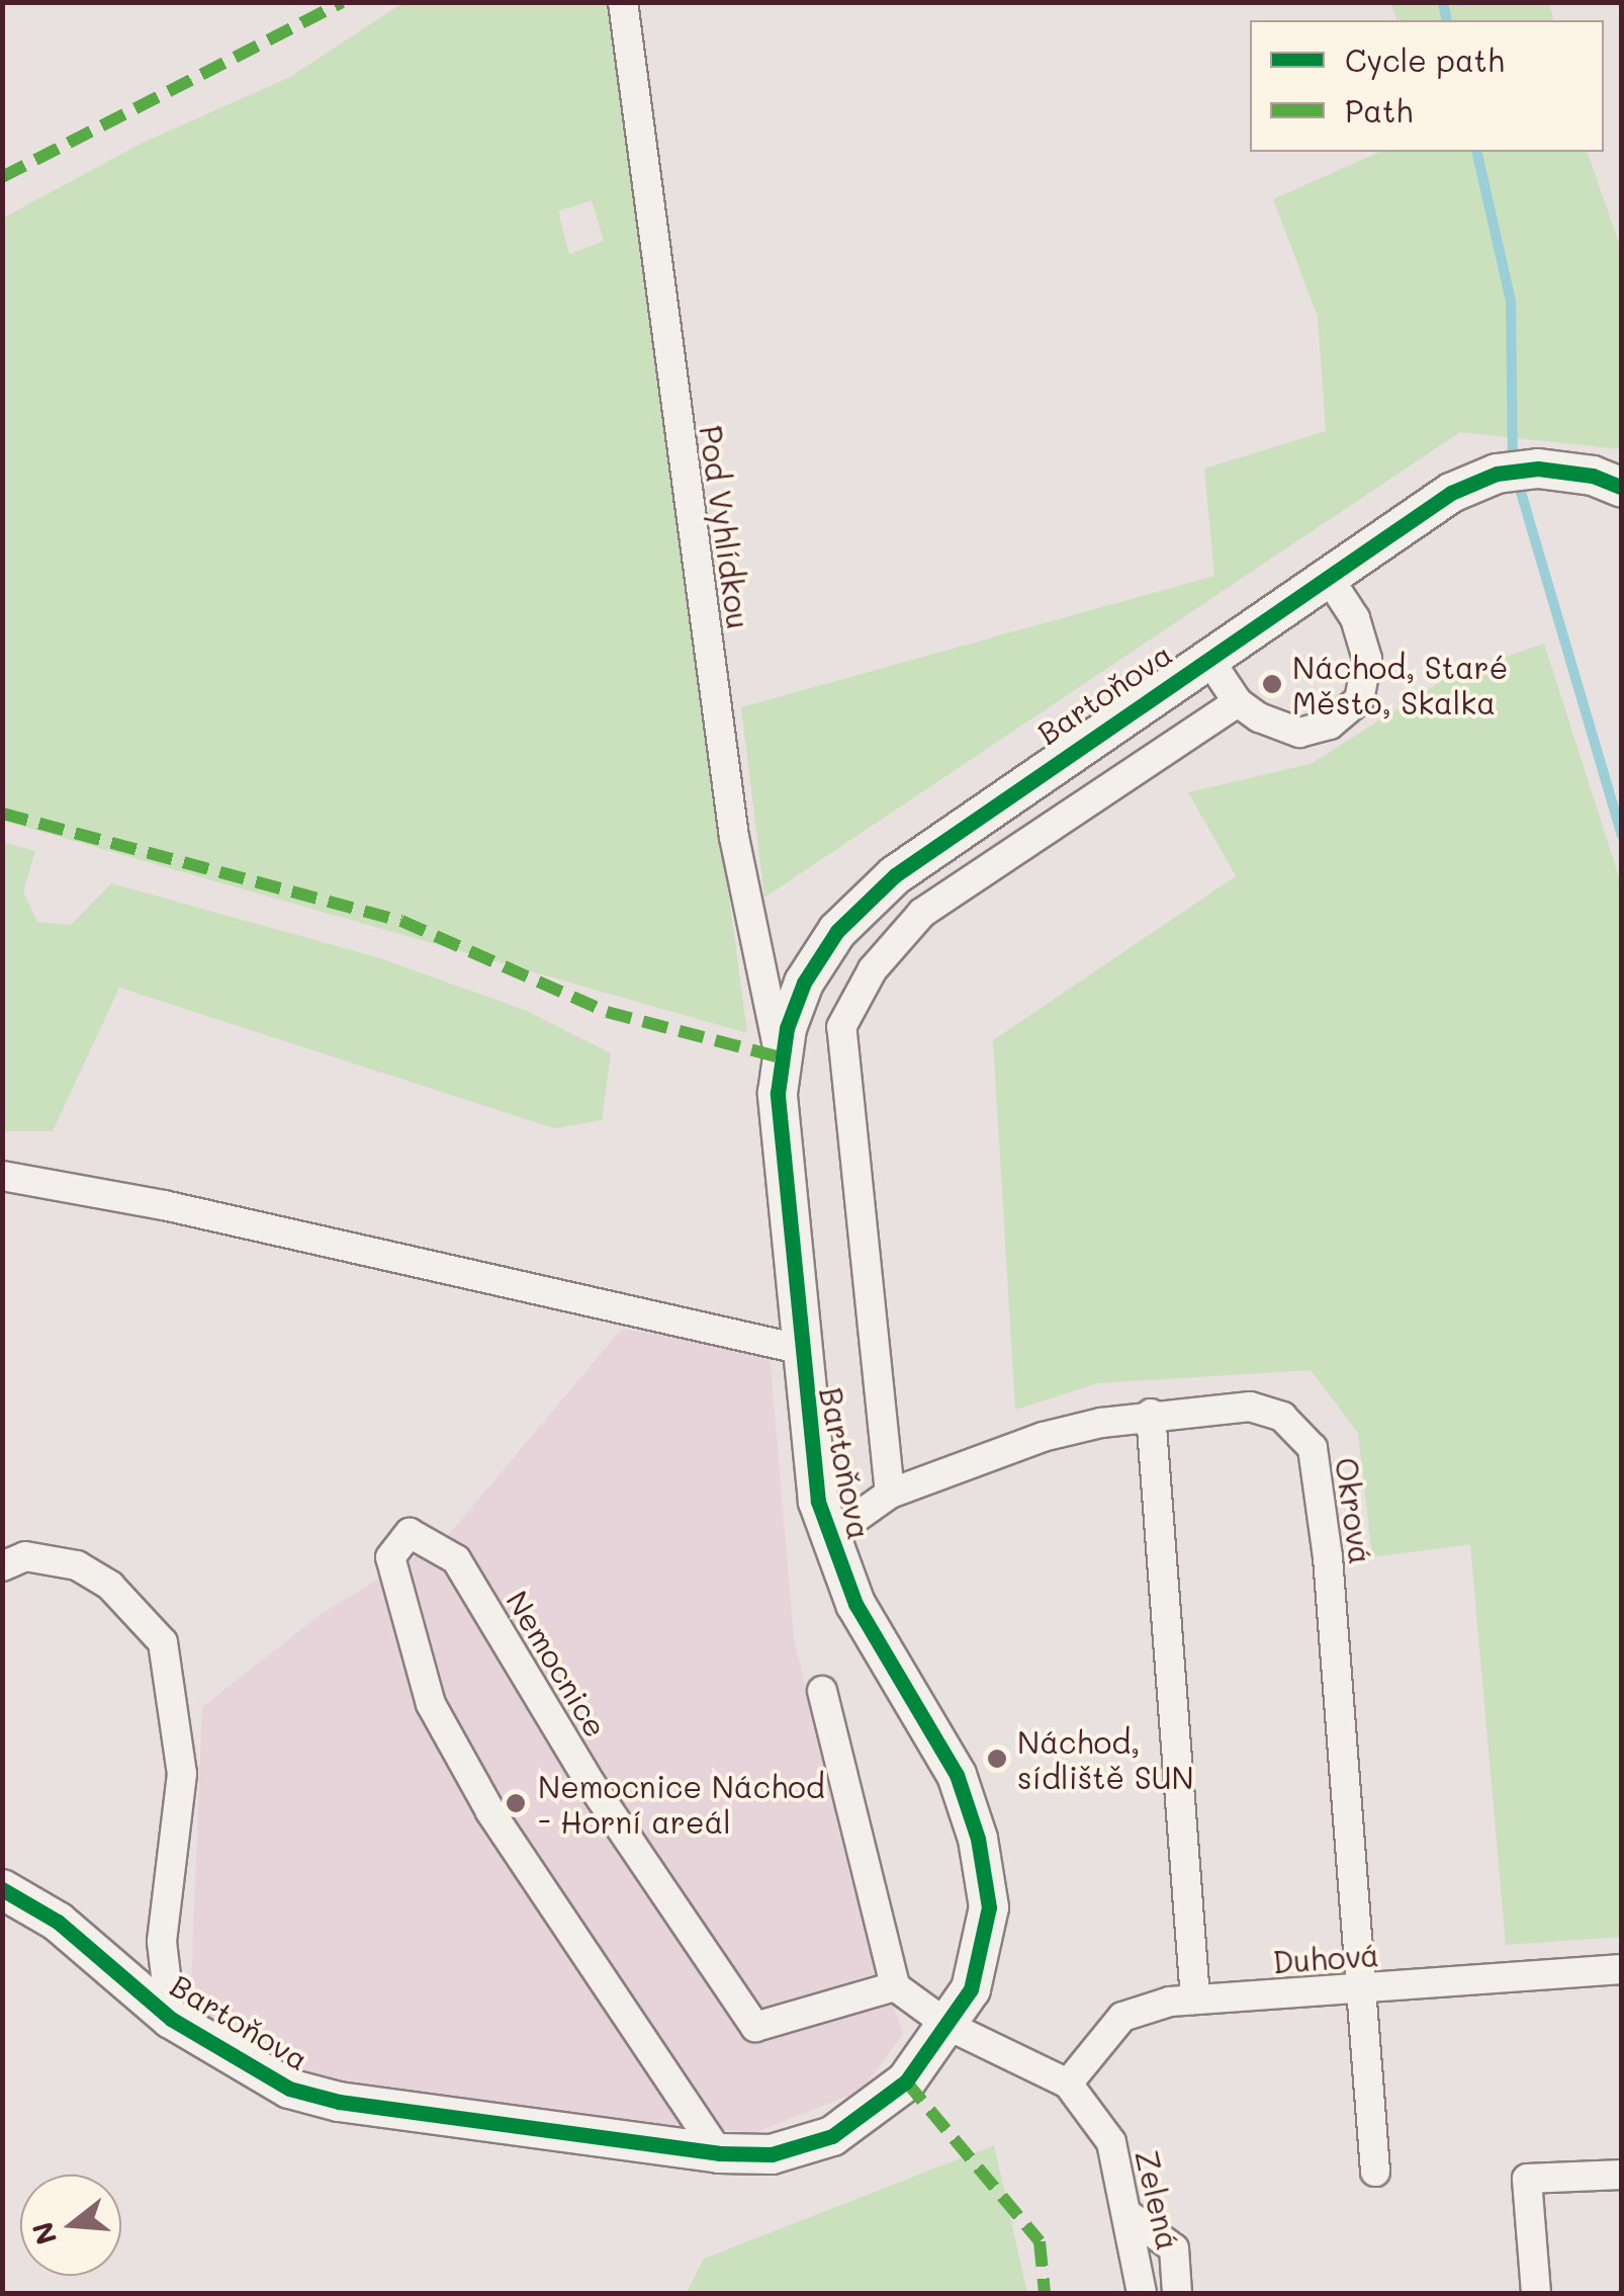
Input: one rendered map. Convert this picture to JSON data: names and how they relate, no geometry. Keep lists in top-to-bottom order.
{
  "streets": {
    "street": [
      "Pod Vyhlídkou",
      "Bartoňova",
      "Okrová",
      "Nemocnice",
      "Duhová",
      "Zelená"
    ]
  },
  "crossings": [
    ["Pod Vyhlídkou", "Bartoňova"],
    ["Bartoňova", "Okrová"],
    ["Bartoňova", "Nemocnice"],
    ["Bartoňova", "Zelená"],
    ["Okrová", "Duhová"],
    ["Nemocnice", "Zelená"],
    ["Duhová", "Zelená"]
  ],
  "places": ["Náchod, Staré Město, Skalka", "Náchod, sídliště SUN", "Nemocnice Náchod - Horní areál"],
  "legend": ["Cycle path", "Path"],
  "north": "left"
}
